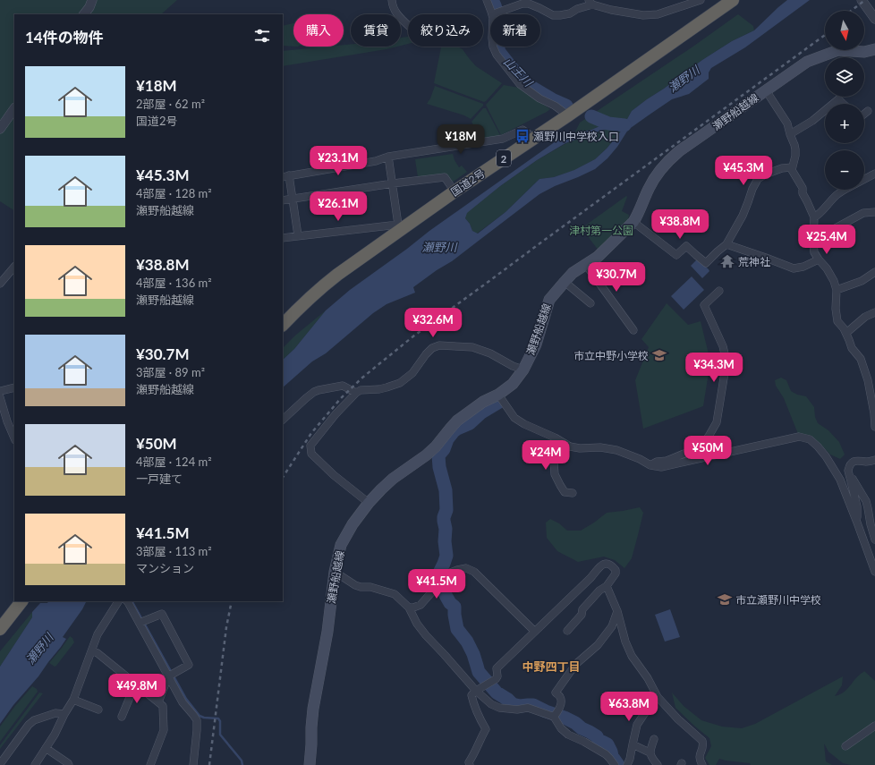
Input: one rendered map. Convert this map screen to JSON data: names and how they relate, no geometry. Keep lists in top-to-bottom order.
{
  "streets": {
    "highway": ["2", "国道2号"],
    "main road": ["瀬野船越線"]
  },
  "districts": ["中野四丁目"],
  "water": ["山王川", "瀬野川"],
  "parks": ["津村第一公園"],
  "places": {
    "bus stop": ["瀬野川中学校入口"],
    "temple": ["荒神社"],
    "school or university": ["市立中野小学校", "市立瀬野川中学校"]
  },
  "north": "bottom",
  "page": {
    "map_buttons": ["+", "−"],
    "chip": [
      "購入",
      "賃貸",
      "絞り込み",
      "新着"
    ],
    "heading": "14件の物件",
    "list": [
      {
        "name": "¥18M",
        "note": "2部屋 · 62 m² · 国道2号"
      },
      {
        "name": "¥45.3M",
        "note": "4部屋 · 128 m² · 瀬野船越線"
      },
      {
        "name": "¥38.8M",
        "note": "4部屋 · 136 m² · 瀬野船越線"
      },
      {
        "name": "¥30.7M",
        "note": "3部屋 · 89 m² · 瀬野船越線"
      },
      {
        "name": "¥50M",
        "note": "4部屋 · 124 m² · 一戸建て"
      },
      {
        "name": "¥41.5M",
        "note": "3部屋 · 113 m² · マンション"
      }
    ],
    "price": [
      "¥18M",
      "¥23.1M",
      "¥45.3M",
      "¥26.1M",
      "¥38.8M",
      "¥25.4M",
      "¥30.7M",
      "¥32.6M",
      "¥34.3M",
      "¥50M",
      "¥24M",
      "¥41.5M",
      "¥49.8M",
      "¥63.8M"
    ]
  }
}
